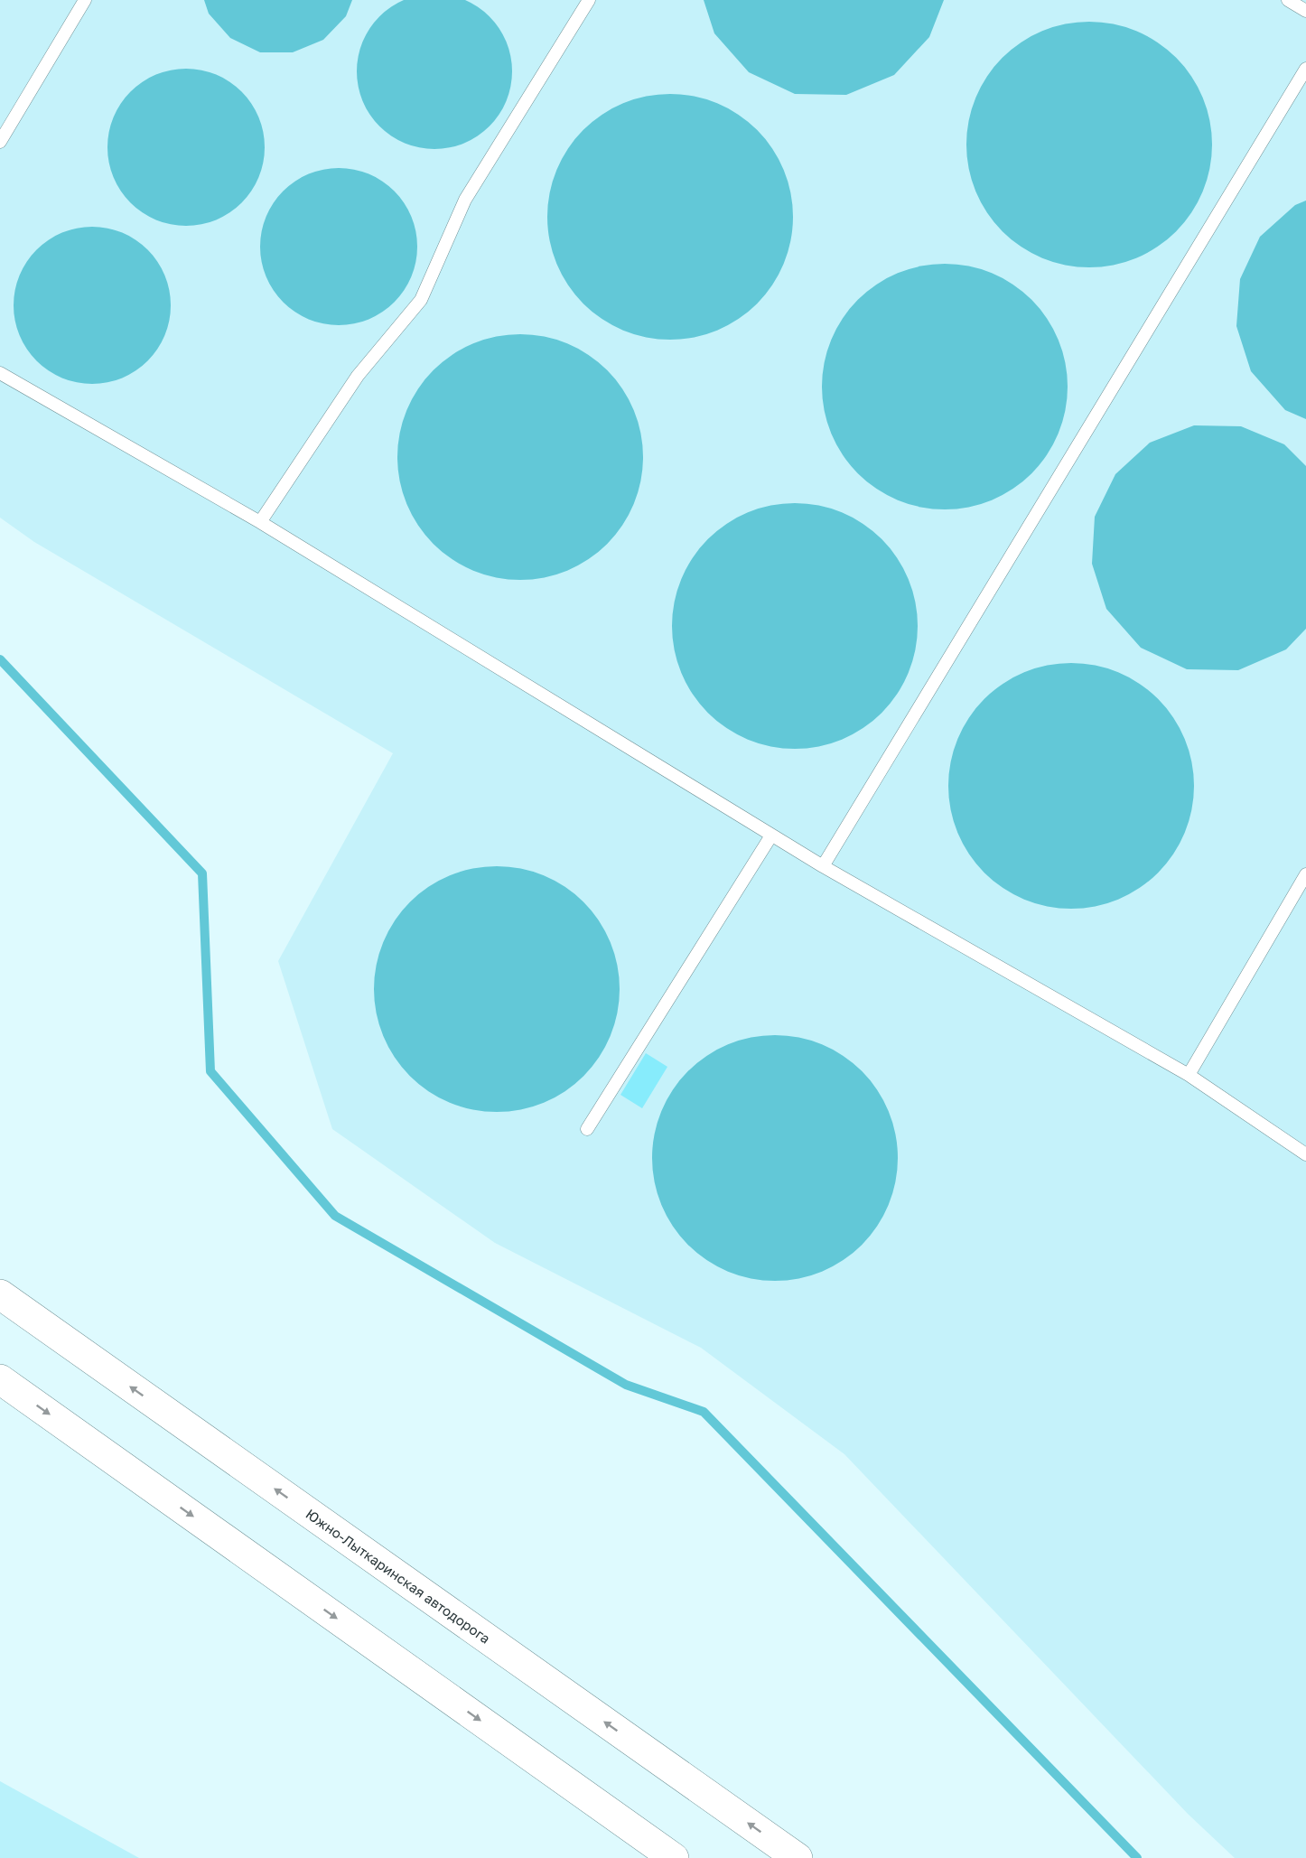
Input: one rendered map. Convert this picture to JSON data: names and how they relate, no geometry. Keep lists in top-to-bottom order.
{
  "streets": {
    "main road": ["Южно-Лыткаринская автодорога"]
  }
}
